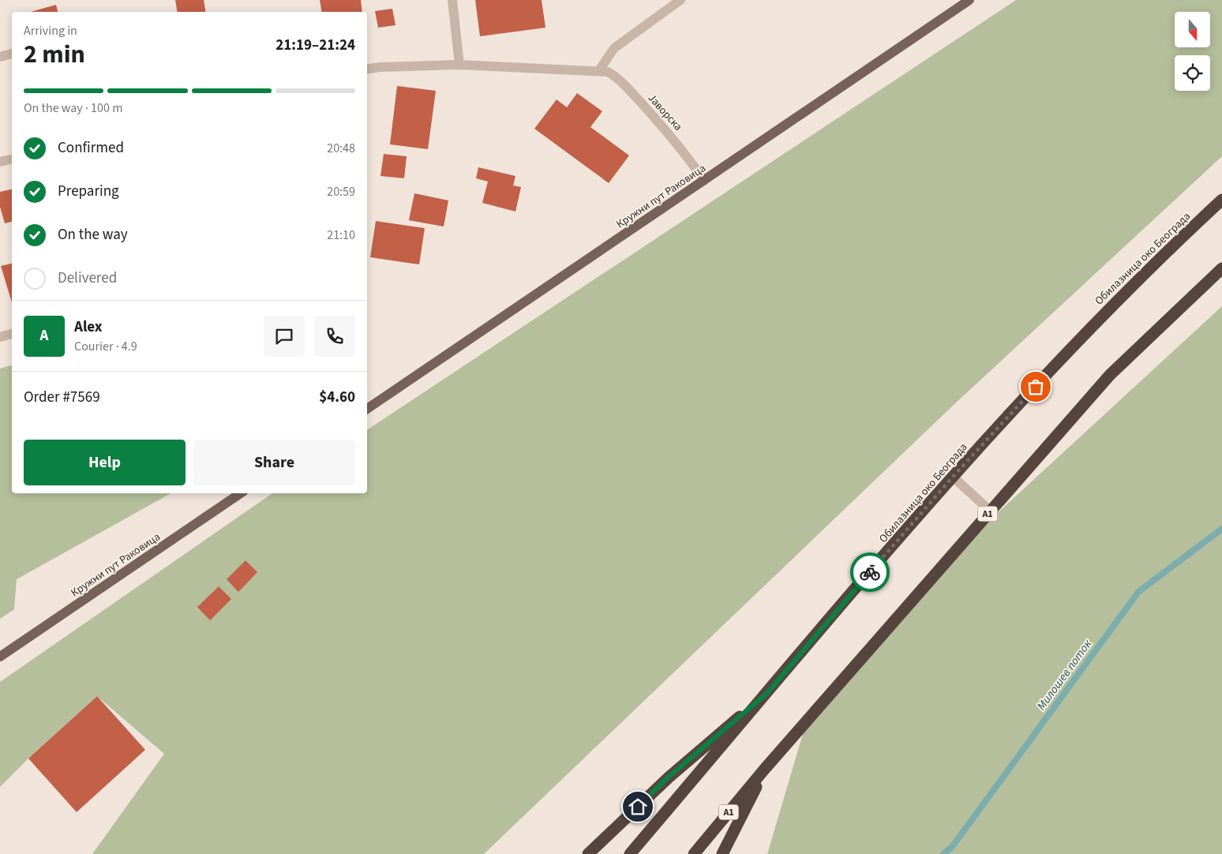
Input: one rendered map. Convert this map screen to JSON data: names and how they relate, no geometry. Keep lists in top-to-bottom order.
{
  "streets": {
    "highway": ["Обилазница око Београда", "A1"],
    "main road": ["Кружни пут Раковица"],
    "street": ["Јаворска"]
  },
  "crossings": [
    ["Јаворска", "Кружни пут Раковица"]
  ],
  "water": ["Милошев поток"],
  "north": "bottom",
  "page": {
    "heading": ["2 min", "Arriving in", "21:19–21:24"],
    "panel": [
      "Alex",
      "Courier · 4.9",
      "Order #7569",
      "$4.60"
    ],
    "bar": "On the way · 100 m",
    "list": [
      ["Confirmed", "20:48"],
      ["Preparing", "20:59"],
      ["On the way", "21:10"],
      "Delivered"
    ],
    "round": "A",
    "buttons": ["Help", "Share"]
  }
}
